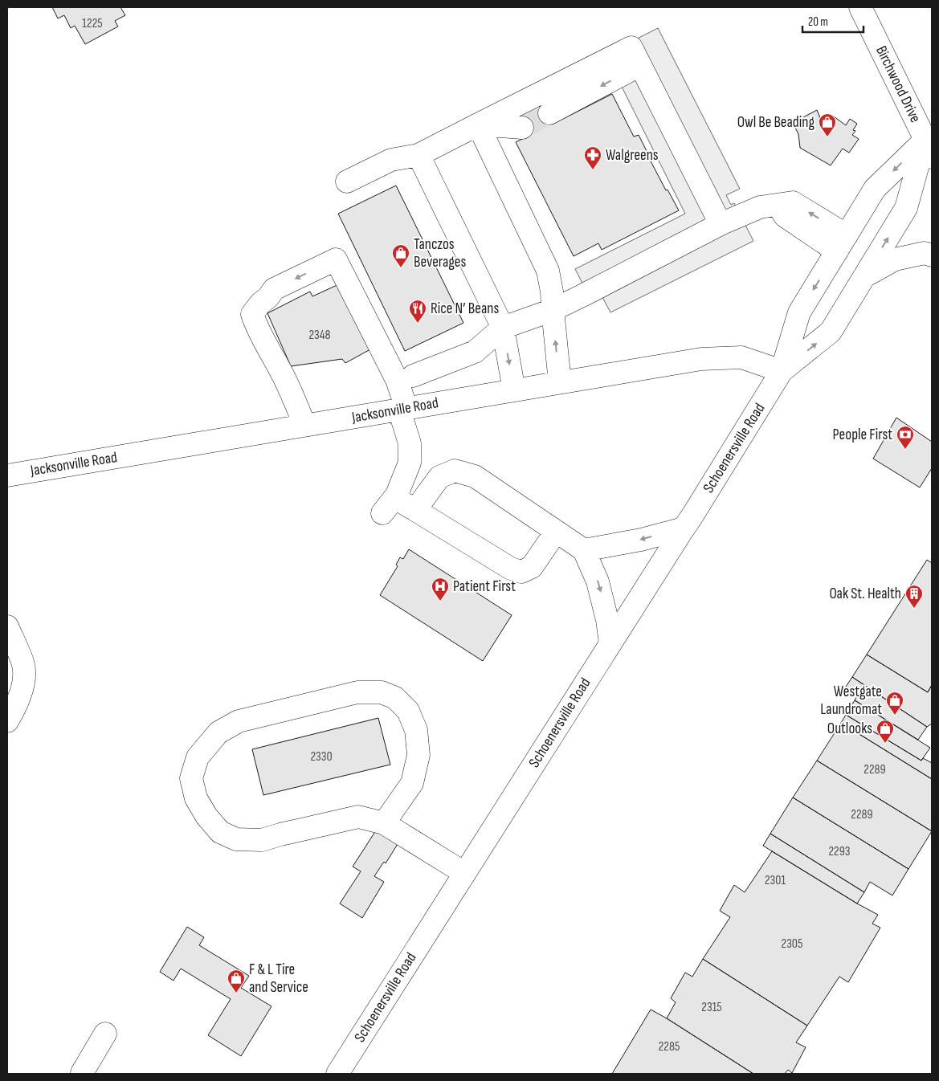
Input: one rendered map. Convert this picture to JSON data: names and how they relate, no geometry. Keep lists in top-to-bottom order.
{
  "streets": {
    "main road": ["Birchwood Drive", "Jacksonville Road", "Schoenersville Road"]
  },
  "crossings": [
    ["Birchwood Drive", "Schoenersville Road"],
    ["Jacksonville Road", "Schoenersville Road"]
  ],
  "places": {
    "shop": [
      "Owl Be Beading",
      "Tanczos Beverages",
      "Westgate Laundromat",
      "Outlooks",
      "F & L Tire and Service"
    ],
    "pharmacy": ["Walgreens"],
    "restaurant": ["Rice N’ Beans"],
    "bank": ["People First"],
    "hospital": ["Patient First"],
    "building": ["Oak St. Health"]
  },
  "house_numbers": [
    "1225",
    "2348",
    "2330",
    "2289",
    "2289",
    "2293",
    "2301",
    "2305",
    "2315",
    "2285"
  ],
  "scale_bar": "20 m"
}
